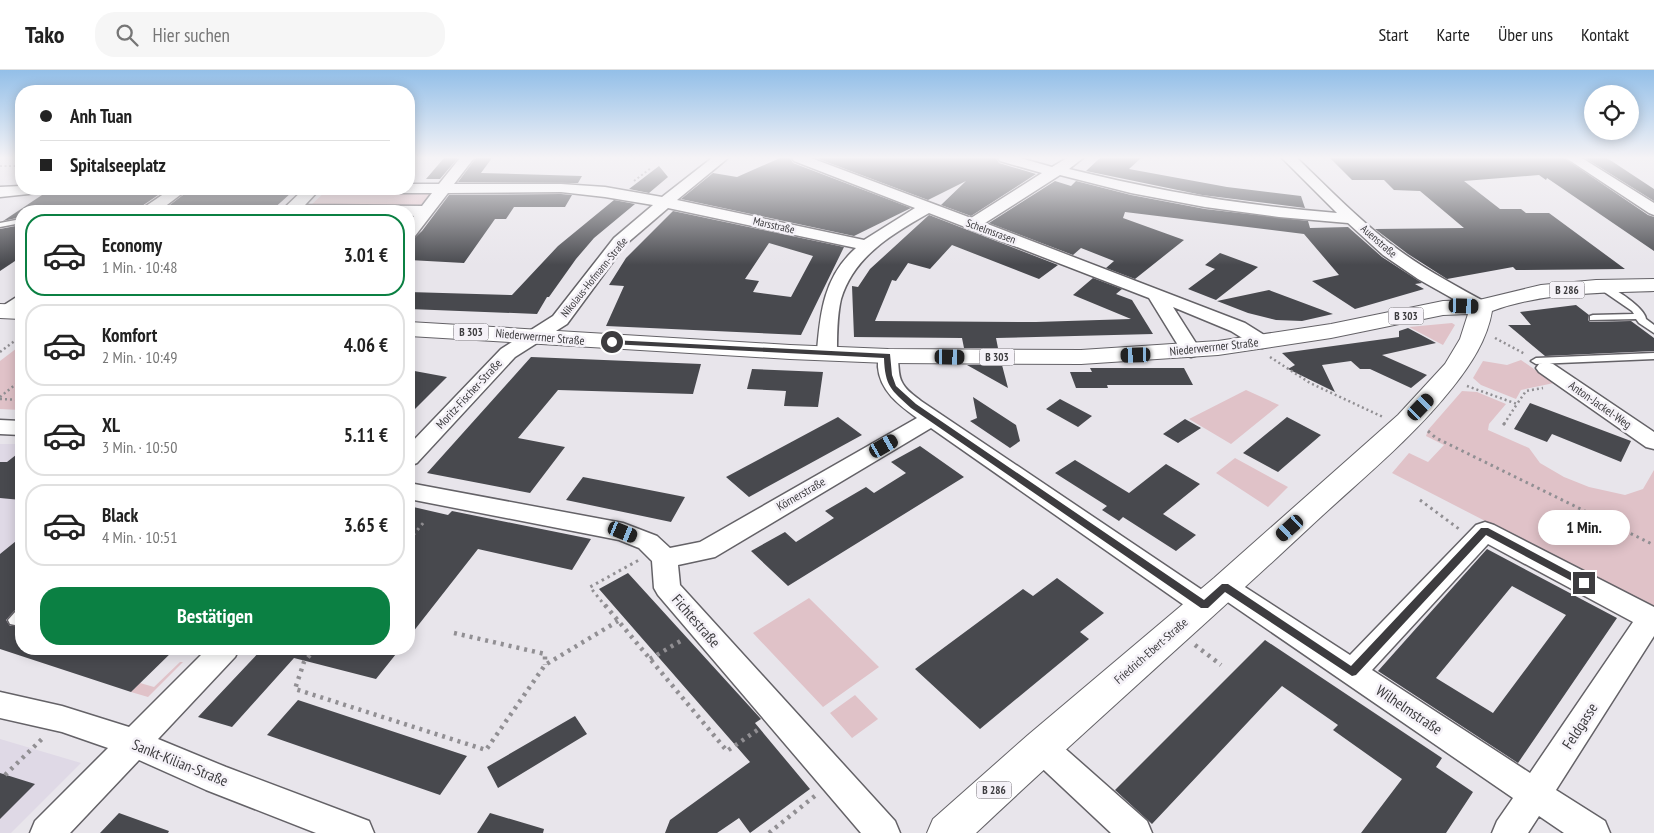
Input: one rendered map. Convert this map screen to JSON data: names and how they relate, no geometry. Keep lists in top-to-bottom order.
{
  "streets": {
    "main road": [
      "B 286",
      "B 303",
      "Niederwerrner Straße",
      "Friedrich-Ebert-Straße"
    ],
    "street": [
      "Marsstraße",
      "Schelmsrasen",
      "Auenstraße",
      "Nikolaus-Hofmann-Straße",
      "Moritz-Fischer-Straße",
      "Anton-Jackel-Weg",
      "Körnerstraße",
      "Fichtestraße",
      "Wilhelmstraße",
      "Feldgasse",
      "Sankt-Kilian-Straße"
    ]
  },
  "crossings": [
    ["Marsstraße", "Nikolaus-Hofmann-Straße"],
    ["Schelmsrasen", "Niederwerrner Straße"],
    ["Auenstraße", "Niederwerrner Straße"],
    ["Auenstraße", "Friedrich-Ebert-Straße"],
    ["Nikolaus-Hofmann-Straße", "Niederwerrner Straße"],
    ["Nikolaus-Hofmann-Straße", "Moritz-Fischer-Straße"],
    ["Niederwerrner Straße", "Moritz-Fischer-Straße"],
    ["Niederwerrner Straße", "Friedrich-Ebert-Straße"],
    ["Niederwerrner Straße", "Wilhelmstraße"],
    ["Körnerstraße", "Fichtestraße"],
    ["Körnerstraße", "Wilhelmstraße"],
    ["Friedrich-Ebert-Straße", "Wilhelmstraße"],
    ["Wilhelmstraße", "Feldgasse"]
  ],
  "page": {
    "header": "Tako",
    "search": "Hier suchen",
    "nav": [
      "Start",
      "Karte",
      "Über uns",
      "Kontakt"
    ],
    "banner": ["Anh Tuan", "Spitalseeplatz"],
    "list": [
      {
        "name": "Economy",
        "note": "1 Min. · 10:48",
        "value": "3.01 €"
      },
      {
        "name": "Komfort",
        "note": "2 Min. · 10:49",
        "value": "4.06 €"
      },
      {
        "name": "XL",
        "note": "3 Min. · 10:50",
        "value": "5.11 €"
      },
      {
        "name": "Black",
        "note": "4 Min. · 10:51",
        "value": "3.65 €"
      }
    ],
    "bubble": "1 Min.",
    "buttons": "Bestätigen"
  }
}
